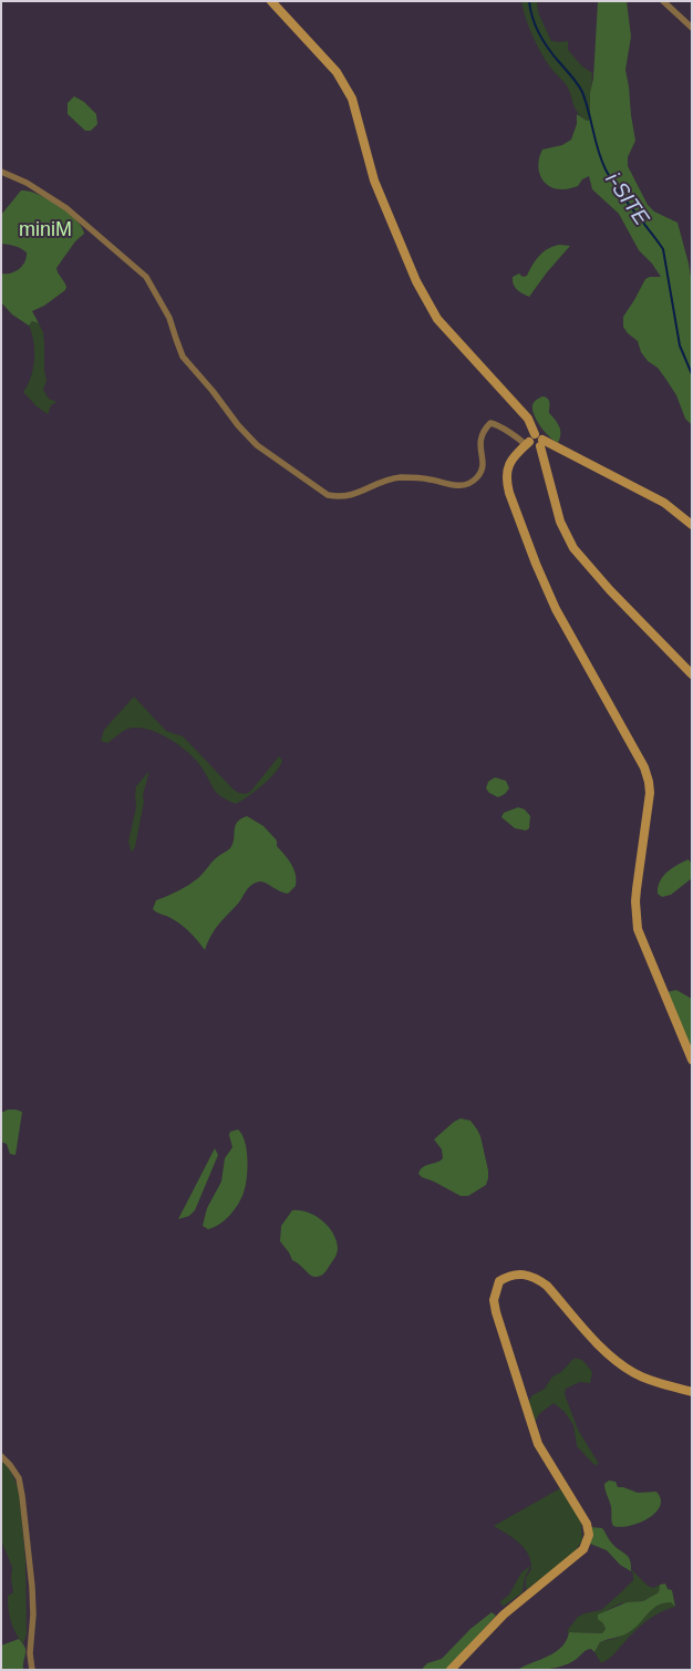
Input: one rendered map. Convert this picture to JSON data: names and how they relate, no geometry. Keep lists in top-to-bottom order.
{
  "water": ["i-SITE"],
  "parks": ["miniM"]
}
